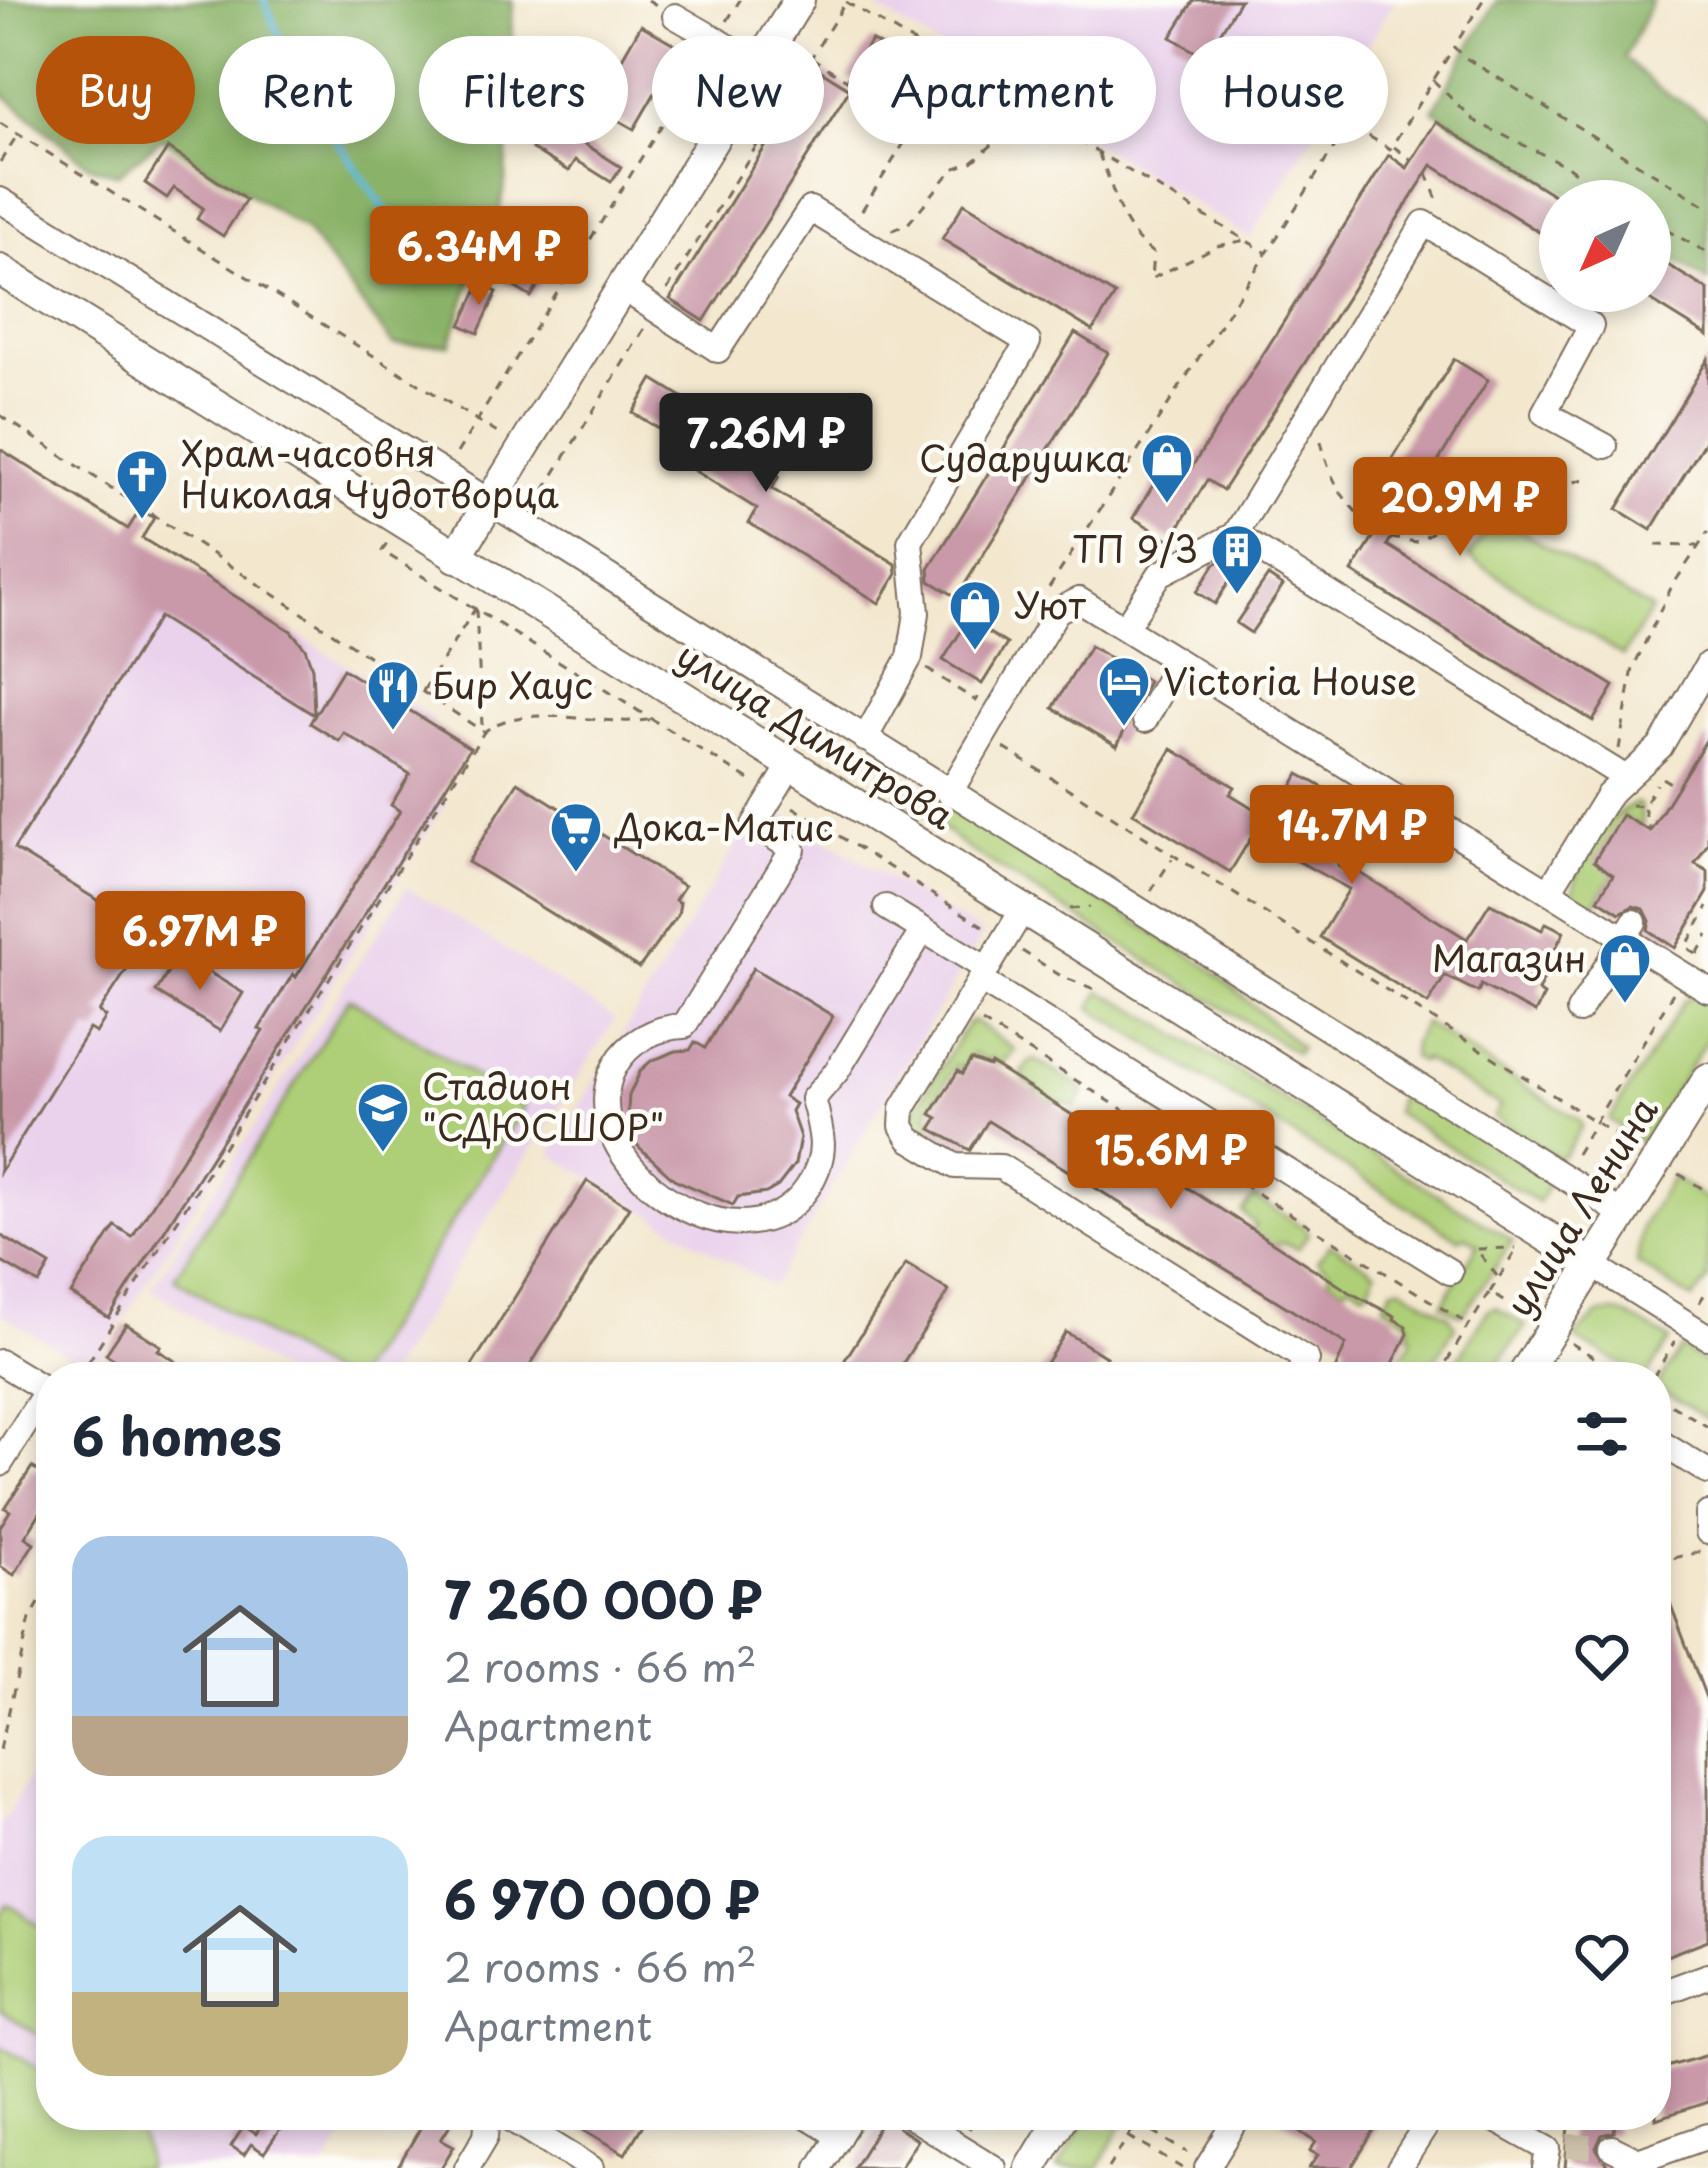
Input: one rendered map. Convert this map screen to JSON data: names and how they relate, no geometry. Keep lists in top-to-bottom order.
{
  "streets": {
    "main road": ["улица Димитрова", "улица Ленина"]
  },
  "crossings": [
    ["улица Димитрова", "улица Ленина"]
  ],
  "places": {
    "shop": ["Сударушка", "Уют", "Магазин"],
    "church": ["Храм-часовня Николая Чудотворца"],
    "building": ["ТП 9/3"],
    "hotel": ["Victoria House"],
    "restaurant": ["Бир Хаус"],
    "supermarket": ["Дока-Матис"],
    "school or university": ["Стадион \"СДЮСШОР\""]
  },
  "north": "bottom left",
  "page": {
    "chip": [
      "Buy",
      "Rent",
      "Filters",
      "New",
      "Apartment",
      "House"
    ],
    "price": [
      "6.34M ₽",
      "7.26M ₽",
      "20.9M ₽",
      "14.7M ₽",
      "6.97M ₽",
      "15.6M ₽"
    ],
    "heading": "6 homes",
    "list": [
      {
        "name": "7 260 000 ₽",
        "note": "2 rooms · 66 m² · Apartment"
      },
      {
        "name": "6 970 000 ₽",
        "note": "2 rooms · 66 m² · Apartment"
      }
    ]
  }
}
